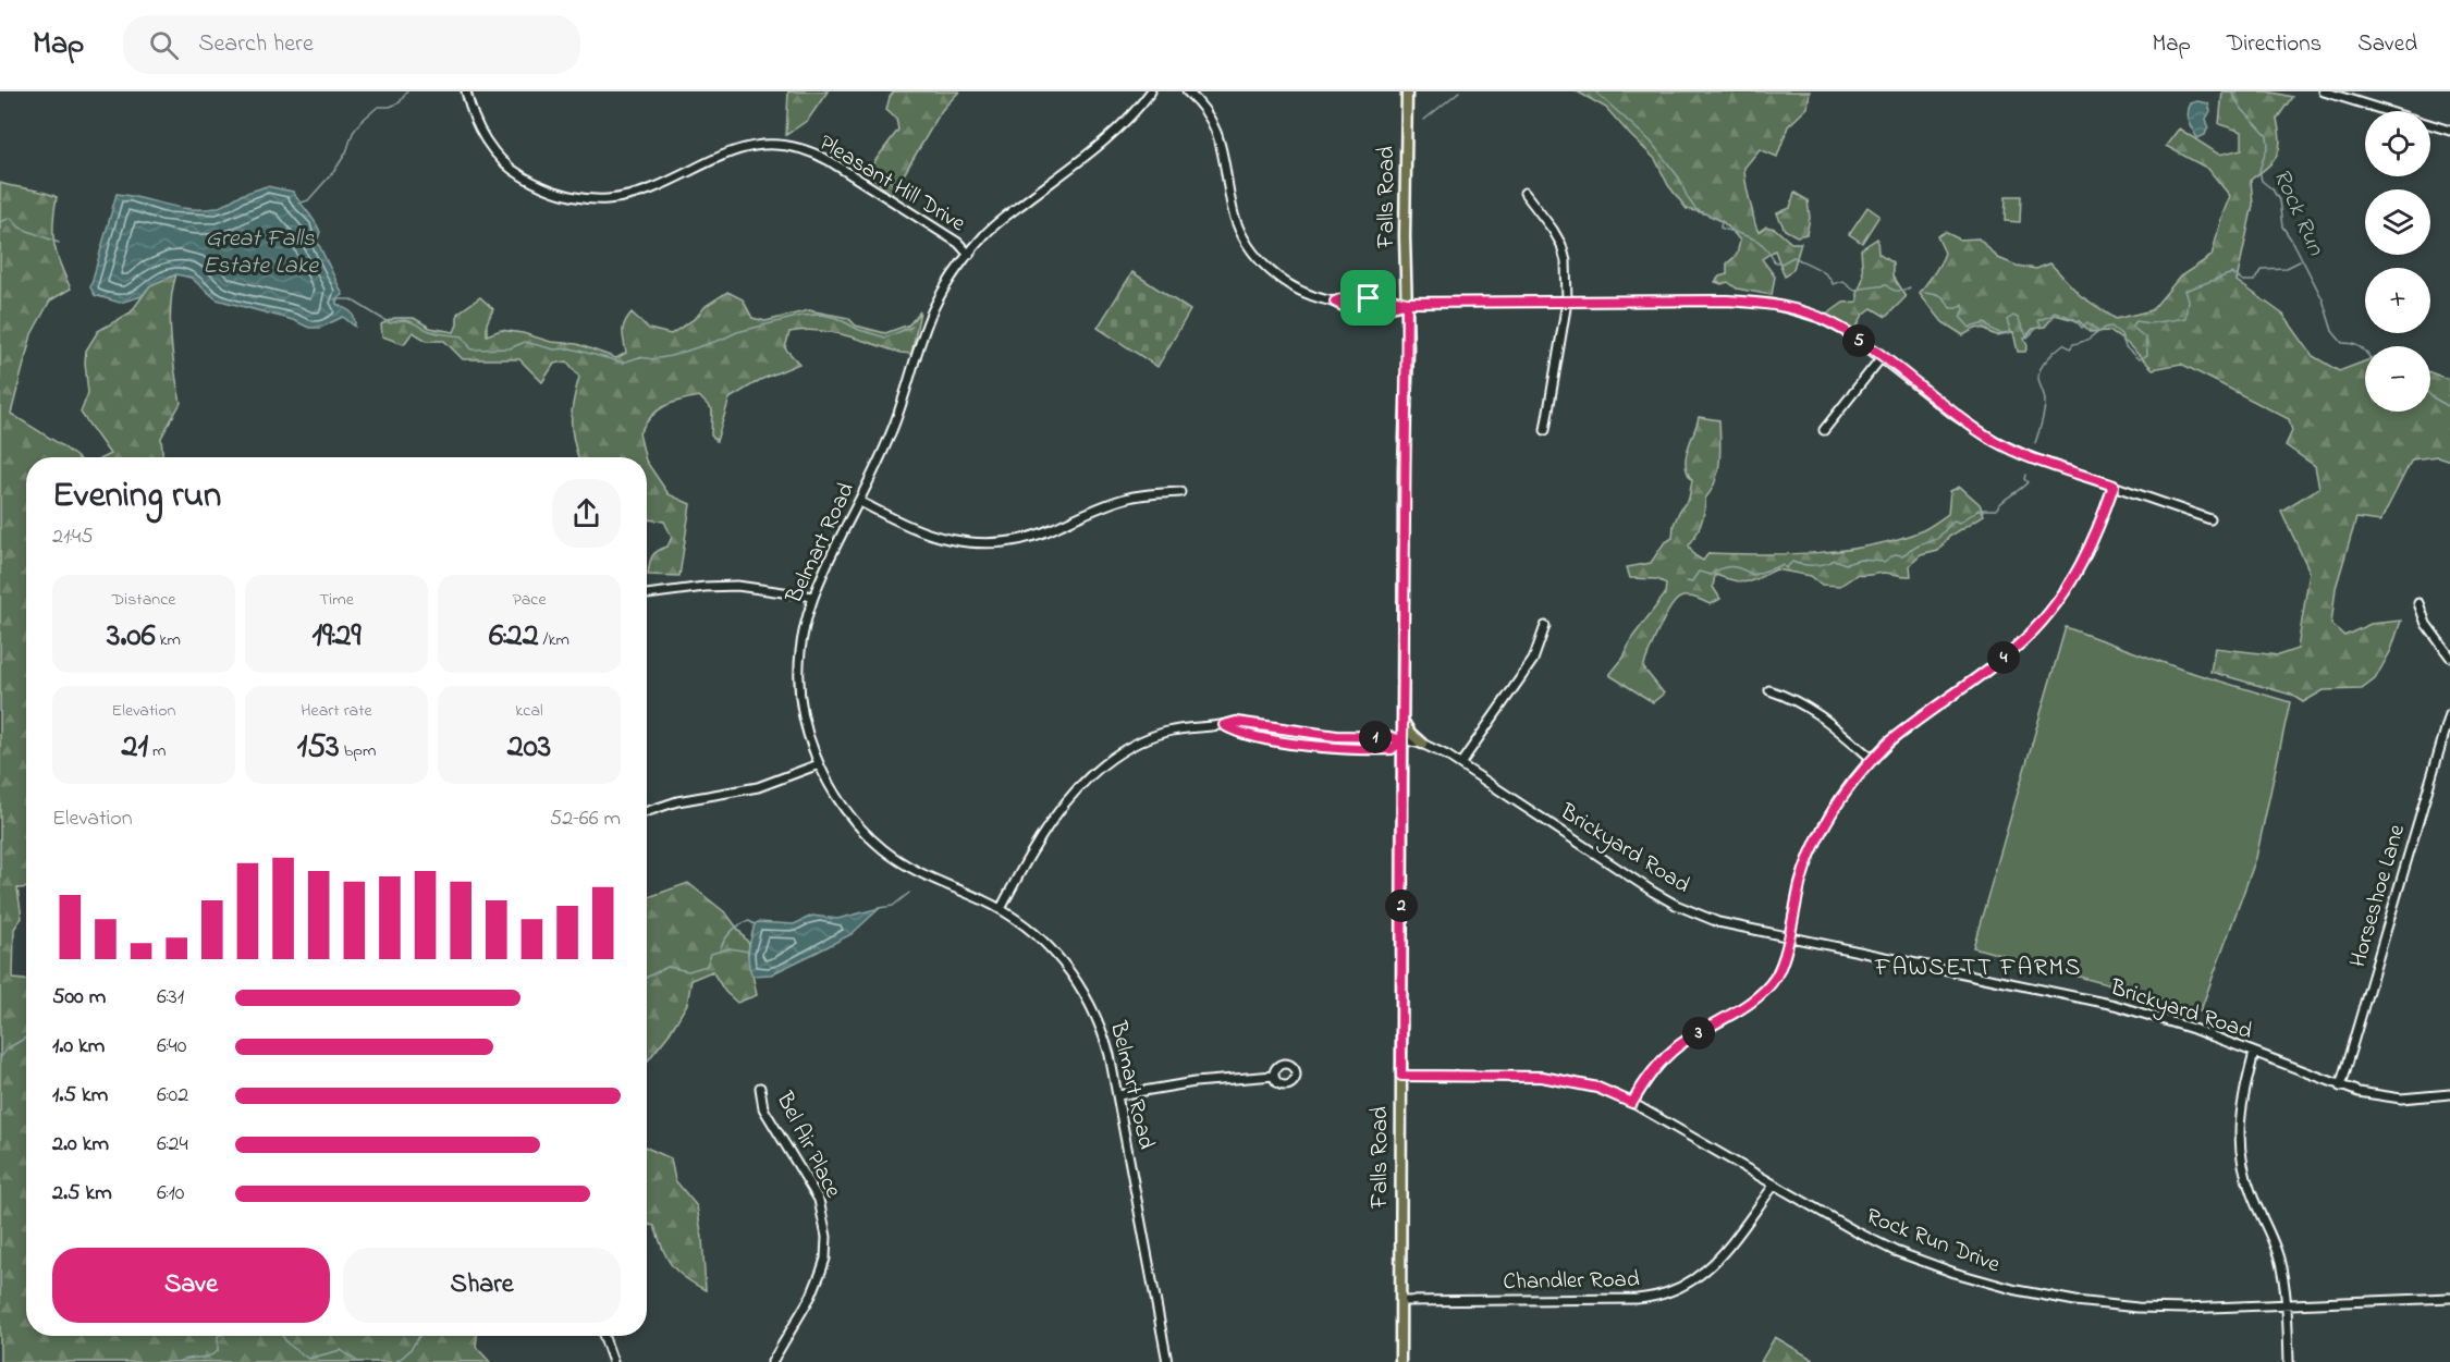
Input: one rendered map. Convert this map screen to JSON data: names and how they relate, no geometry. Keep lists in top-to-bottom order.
{
  "streets": {
    "main road": ["Falls Road"],
    "street": [
      "Pleasant Hill Drive",
      "Belmart Road",
      "Brickyard Road",
      "Horseshoe Lane",
      "Bel Air Place",
      "Rock Run Drive",
      "Chandler Road"
    ]
  },
  "crossings": [
    ["Pleasant Hill Drive", "Belmart Road"],
    ["Falls Road", "Brickyard Road"],
    ["Falls Road", "Rock Run Drive"],
    ["Falls Road", "Chandler Road"],
    ["Belmart Road", "Brickyard Road"],
    ["Brickyard Road", "Horseshoe Lane"],
    ["Rock Run Drive", "Chandler Road"]
  ],
  "districts": ["FAWSETT FARMS"],
  "water": ["Rock Run", "Great Falls Estate Lake"],
  "page": {
    "header": "Map",
    "search": "Search here",
    "nav": ["Map", "Directions", "Saved"],
    "map_buttons": ["+", "−"],
    "pins": [
      "5",
      "4",
      "1",
      "2",
      "3"
    ],
    "heading": ["Evening run", "21:45"],
    "stats": [
      ["Distance", "3.06 km"],
      ["Time", "19:29"],
      ["Pace", "6:22 /km"],
      ["Elevation", "21 m"],
      ["Heart rate", "153 bpm"],
      ["kcal", "203"]
    ],
    "chart": ["Elevation", "52–66 m"],
    "list": [
      {
        "name": "500 m",
        "note": "6:31"
      },
      {
        "name": "1.0 km",
        "note": "6:40"
      },
      {
        "name": "1.5 km",
        "note": "6:02"
      },
      {
        "name": "2.0 km",
        "note": "6:24"
      },
      {
        "name": "2.5 km",
        "note": "6:10"
      }
    ],
    "buttons": ["Save", "Share"]
  }
}
